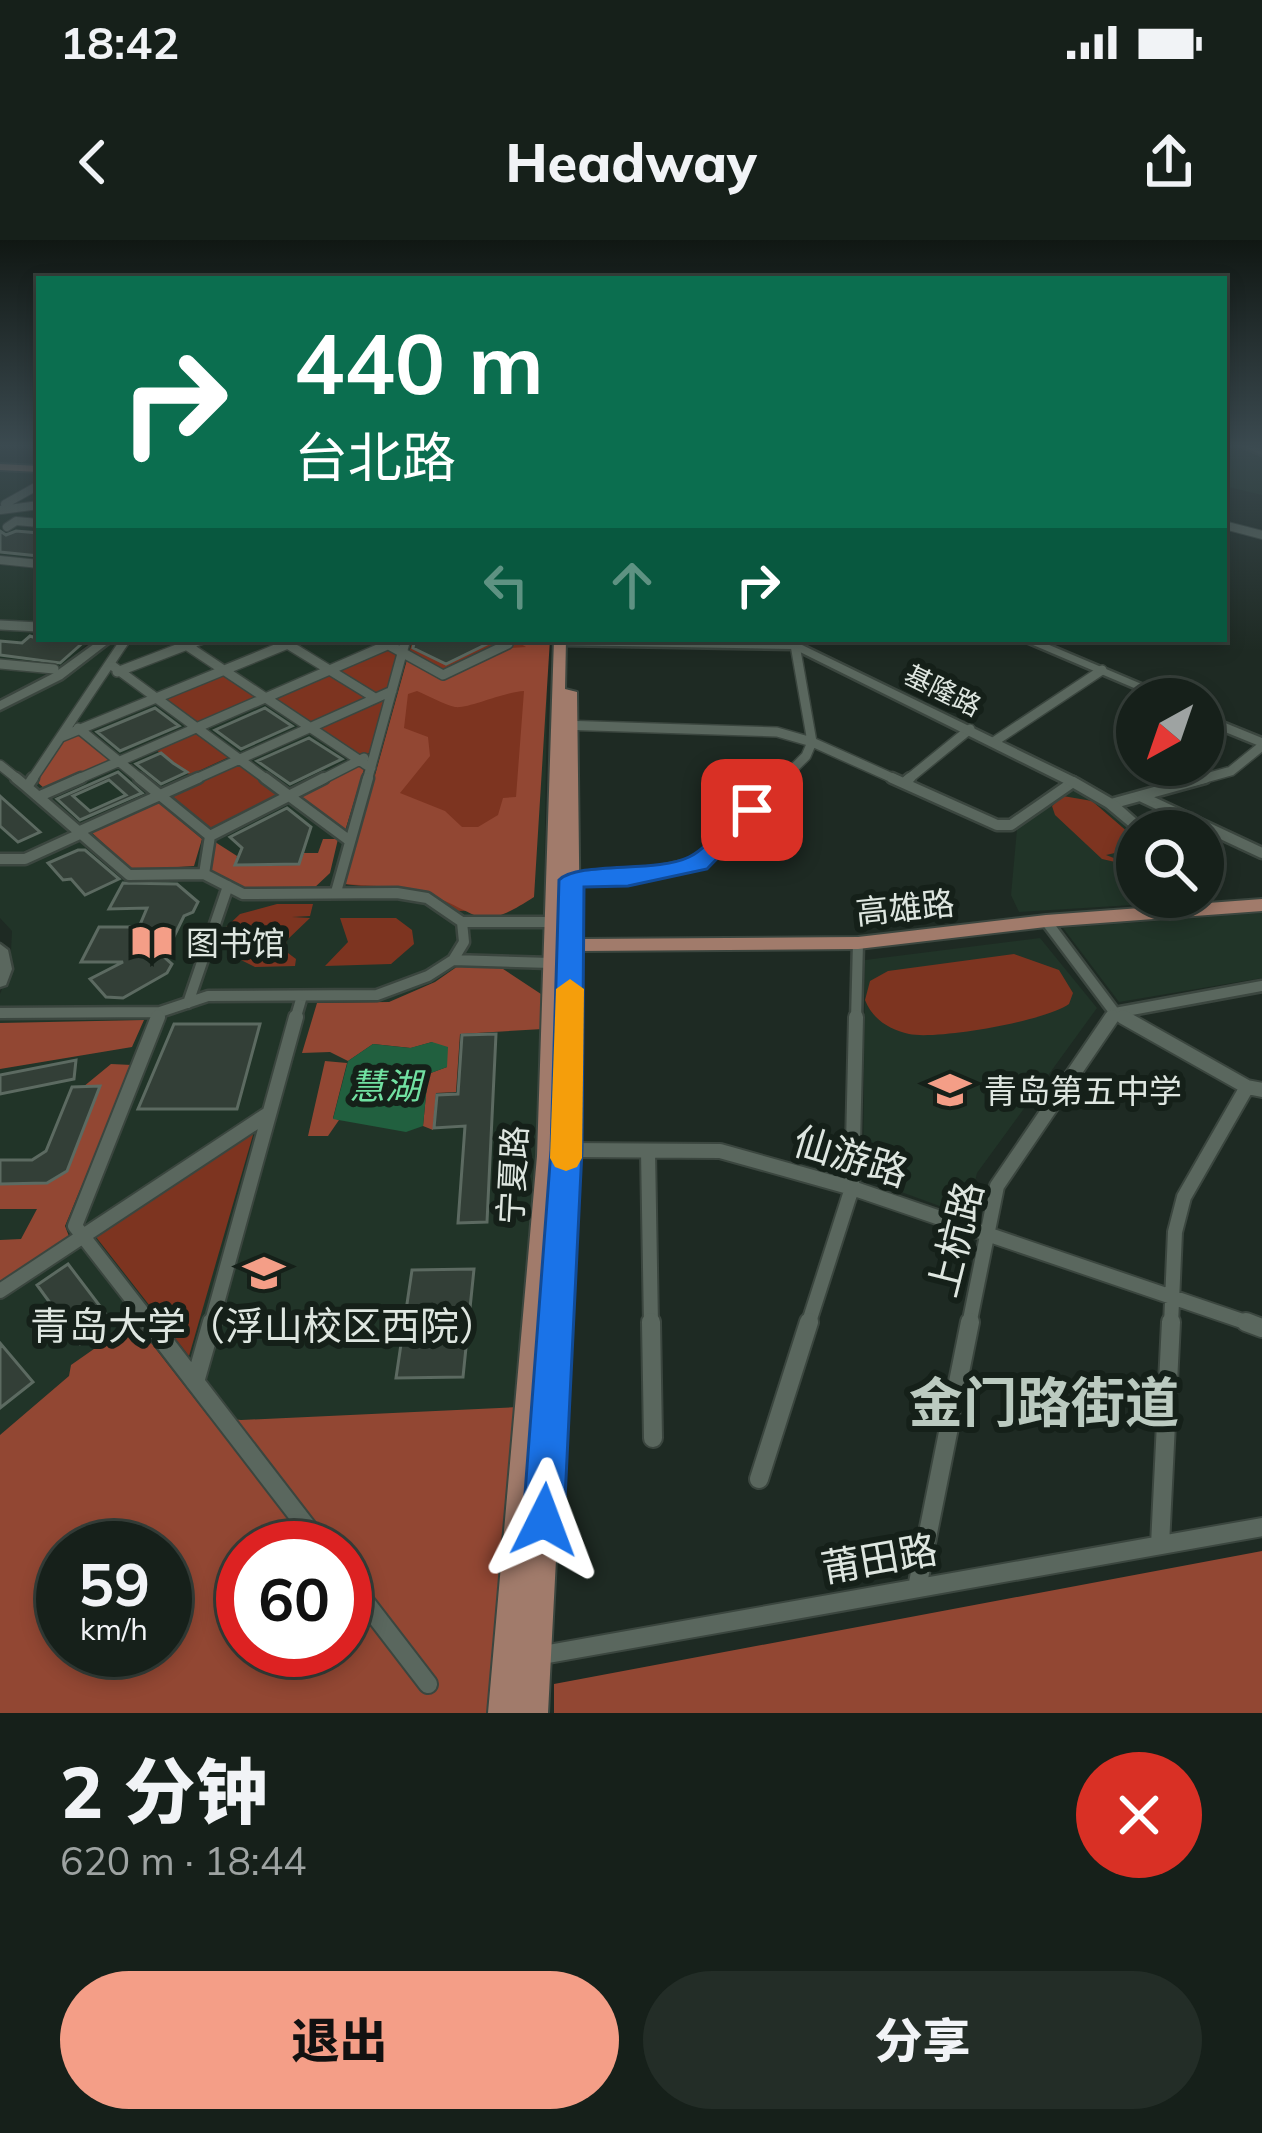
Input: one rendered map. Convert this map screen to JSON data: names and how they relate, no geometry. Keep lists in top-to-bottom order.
{
  "streets": {
    "main road": ["高雄路", "宁夏路"],
    "street": [
      "基隆路",
      "仙游路",
      "上杭路",
      "莆田路"
    ]
  },
  "crossings": [
    ["高雄路", "宁夏路"],
    ["仙游路", "宁夏路"],
    ["仙游路", "上杭路"],
    ["宁夏路", "莆田路"],
    ["上杭路", "莆田路"]
  ],
  "districts": ["金门路街道"],
  "water": ["慧湖"],
  "places": {
    "library": ["图书馆"],
    "school or university": ["青岛第五中学", "青岛大学（浮山校区西院）"]
  },
  "north": "bottom left",
  "page": {
    "status": "18:42",
    "header": "Headway",
    "turn": ["440 m", "台北路"],
    "speed": "59 km/h",
    "limit": "60",
    "heading": ["2 分钟", "620 m · 18:44"],
    "buttons": ["退出", "分享"]
  }
}
